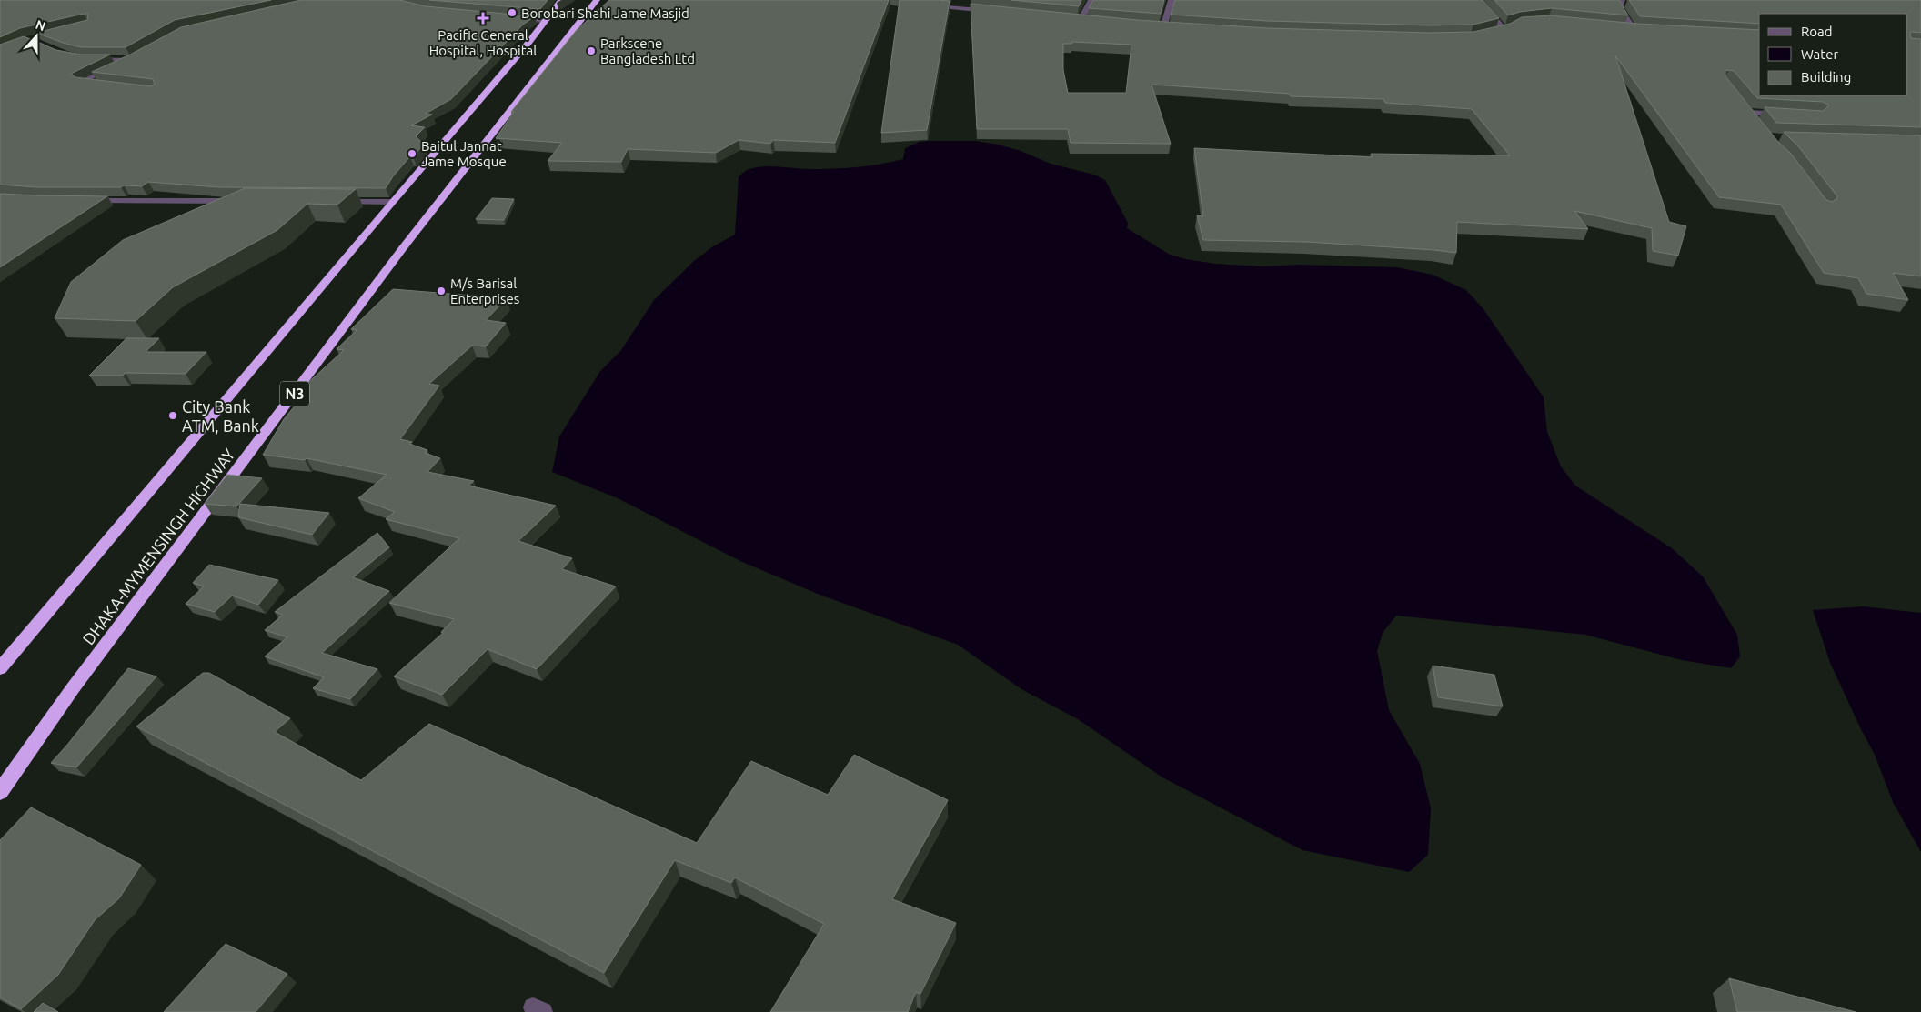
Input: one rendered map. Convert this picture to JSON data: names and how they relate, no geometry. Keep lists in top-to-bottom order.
{
  "streets": {
    "highway": ["N3", "DHAKA-MYMENSINGH HIGHWAY"]
  },
  "places": {
    "other": [
      "Borobari Shahi Jame Masjid",
      "Parkscene Bangladesh Ltd",
      "Baitul Jannat Jame Mosque",
      "M/s Barisal Enterprises",
      "City Bank ATM, Bank"
    ],
    "health": ["Pacific General Hospital, Hospital"]
  },
  "legend": ["Road", "Water", "Building"],
  "north": "top"
}
